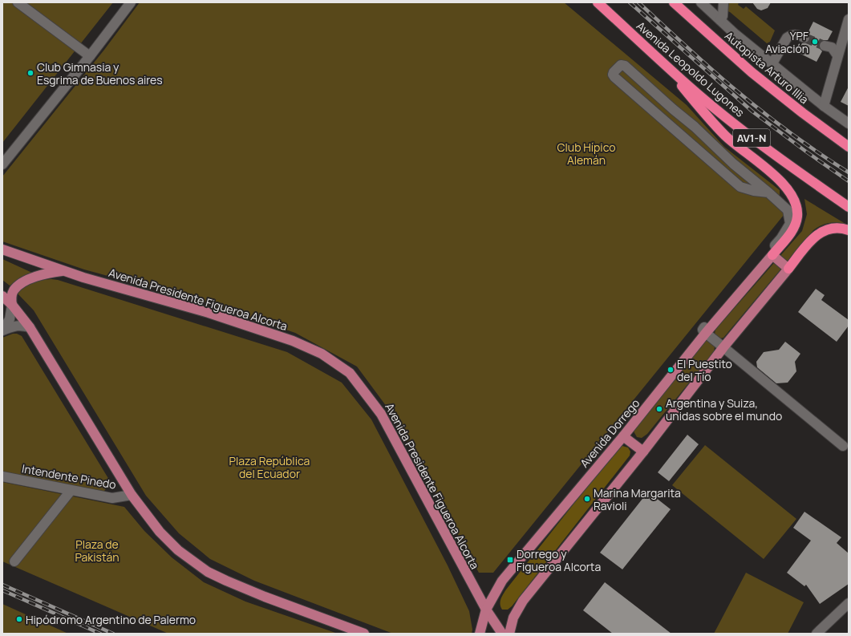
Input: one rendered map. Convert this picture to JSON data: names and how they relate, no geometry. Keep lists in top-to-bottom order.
{
  "streets": {
    "highway": ["Autopista Arturo Illia", "Avenida Leopoldo Lugones", "AV1-N"],
    "main road": ["Avenida Presidente Figueroa Alcorta", "Avenida Dorrego"],
    "street": ["Intendente Pinedo"]
  },
  "crossings": [
    ["Avenida Presidente Figueroa Alcorta", "Avenida Dorrego"]
  ],
  "parks": ["Club Hípico Alemán", "Plaza República del Ecuador", "Plaza de Pakistán"],
  "places": {
    "other": [
      "YPF Aviación",
      "Club Gimnasia y Esgrima de Buenos aires",
      "El Puestito del Tío",
      "Argentina y Suiza, unidas sobre el mundo",
      "Marina Margarita Ravioli",
      "Hipódromo Argentino de Palermo"
    ],
    "transit": ["Dorrego y Figueroa Alcorta"]
  }
}
